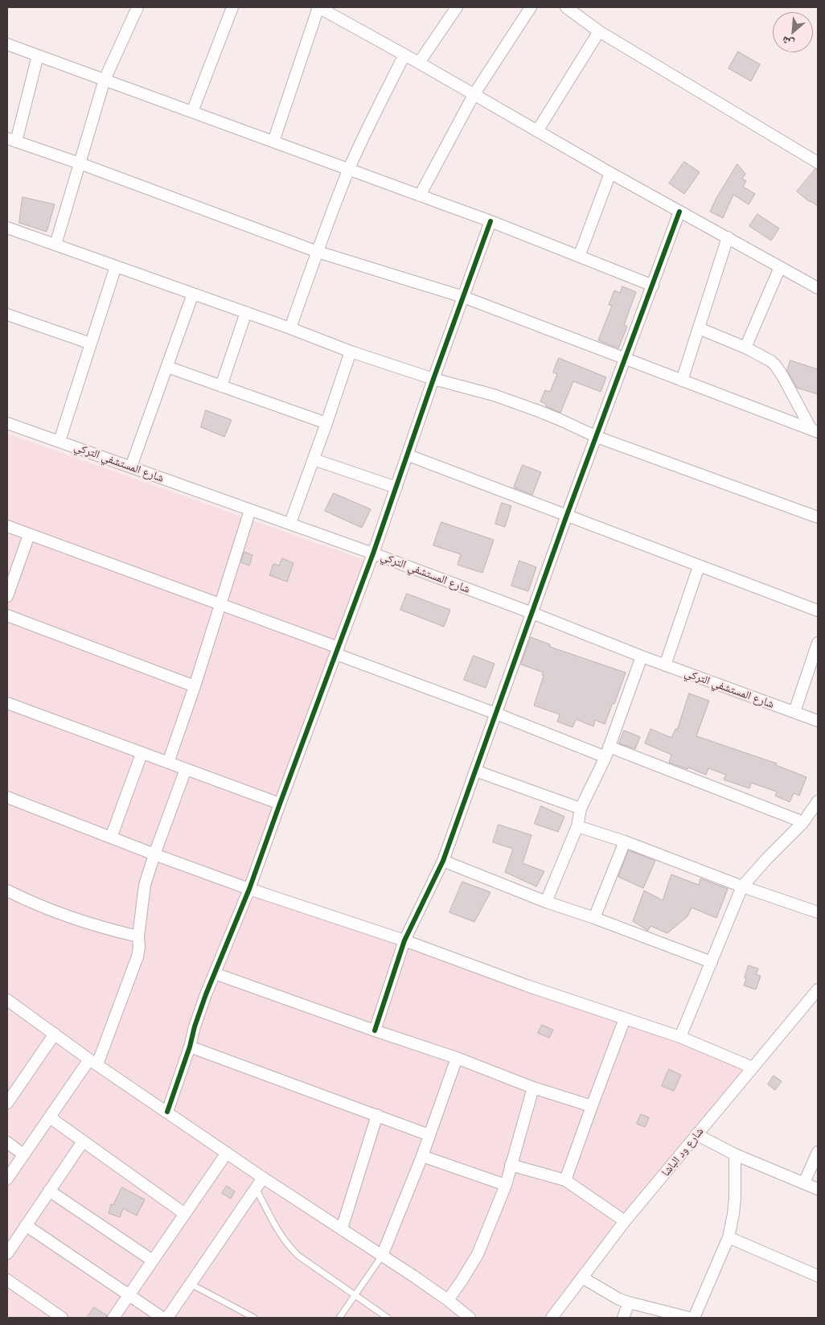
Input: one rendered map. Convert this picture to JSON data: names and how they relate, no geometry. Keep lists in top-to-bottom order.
{
  "streets": {
    "street": ["شارع المستشفي التركي", "شارع ود الباشا"]
  },
  "north": "bottom left"
}
